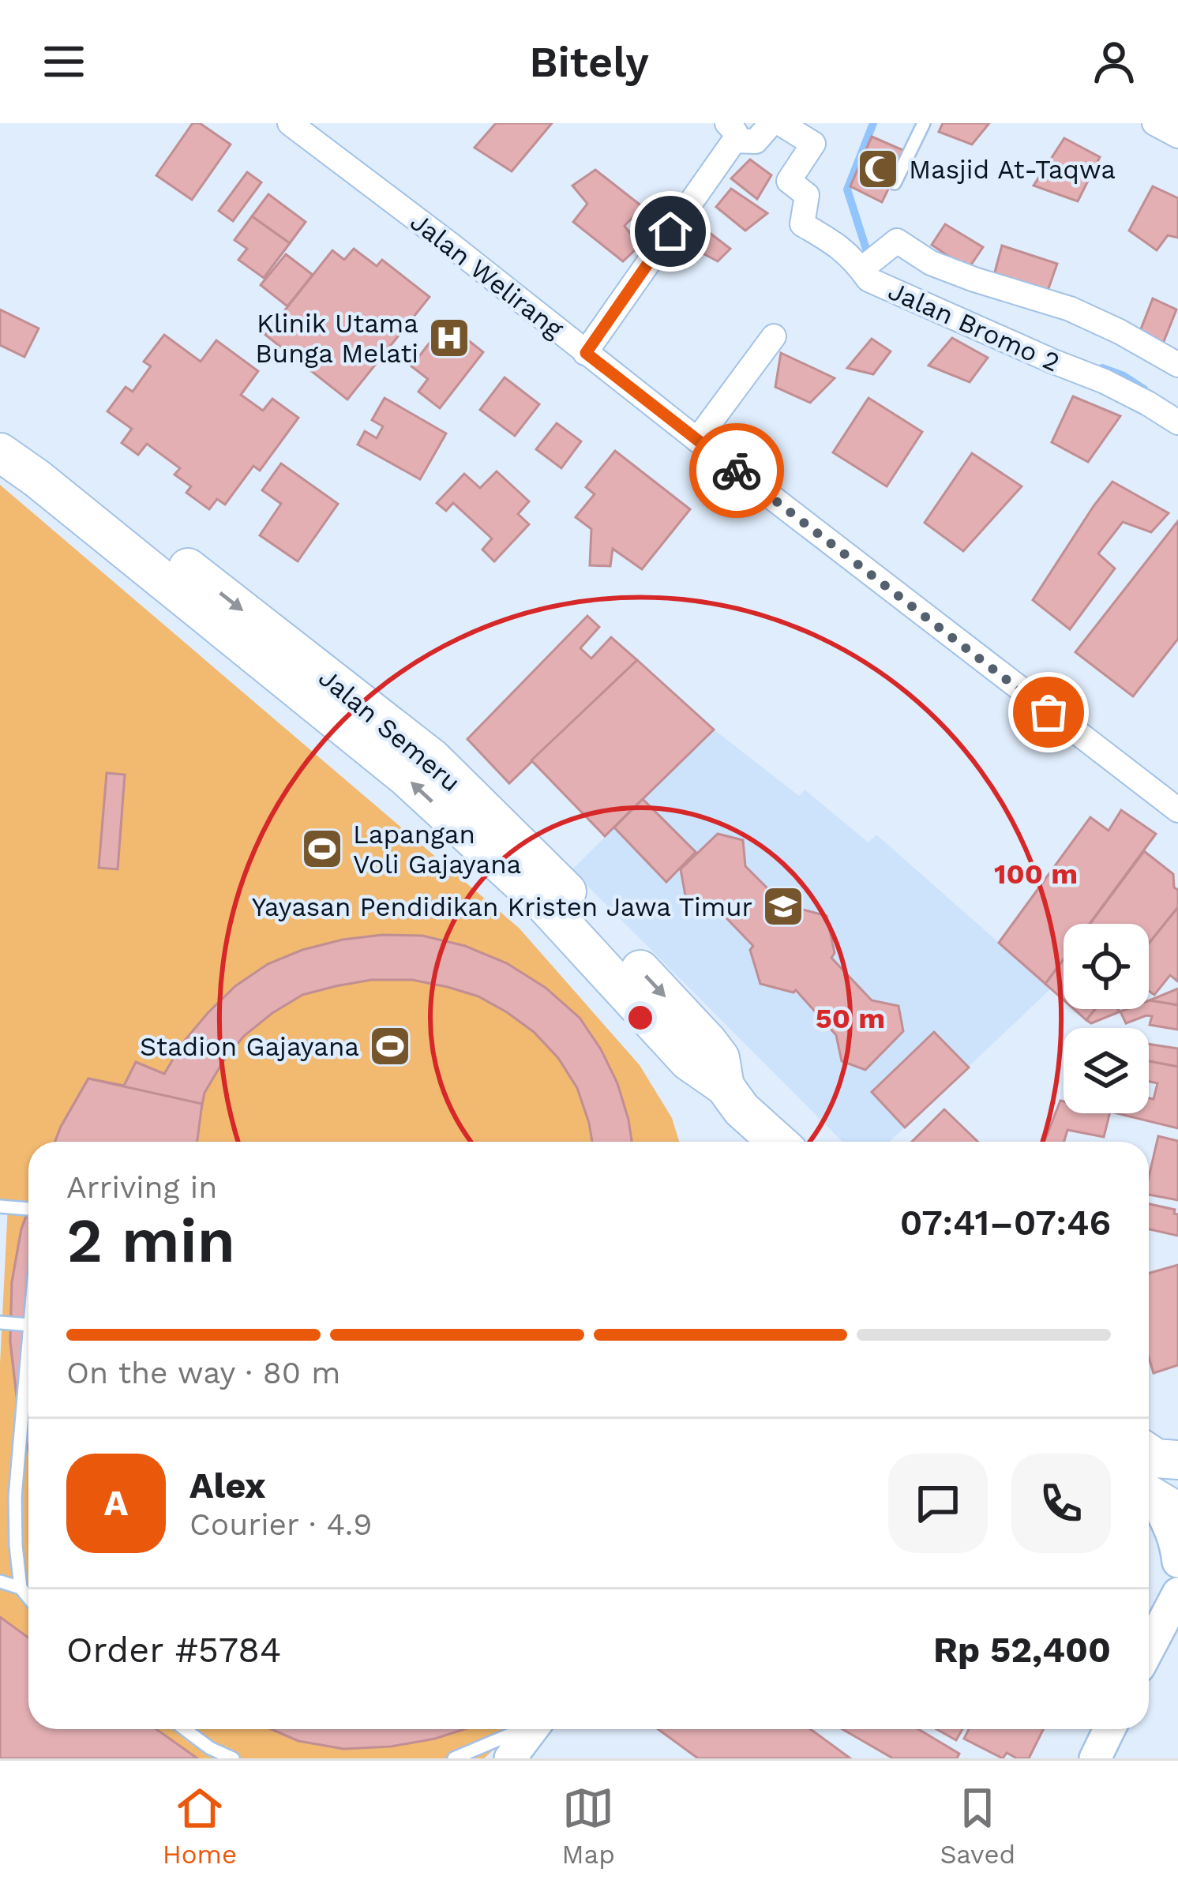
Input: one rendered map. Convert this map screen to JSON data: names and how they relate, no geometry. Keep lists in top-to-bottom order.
{
  "streets": {
    "main road": ["Jalan Semeru"],
    "street": ["Jalan Welirang", "Jalan Bromo 2"]
  },
  "places": {
    "mosque": ["Masjid At-Taqwa"],
    "hospital": ["Klinik Utama Bunga Melati"],
    "sports": ["Lapangan Voli Gajayana", "Stadion Gajayana"],
    "school or university": ["Yayasan Pendidikan Kristen Jawa Timur"]
  },
  "page": {
    "header": "Bitely",
    "heading": ["2 min", "Arriving in", "07:41–07:46"],
    "panel": [
      "Alex",
      "Courier · 4.9",
      "Order #5784",
      "Rp 52,400"
    ],
    "bar": "On the way · 80 m",
    "round": "A",
    "tabs": ["Home", "Map", "Saved"]
  },
  "rings": ["100 m", "50 m"]
}
